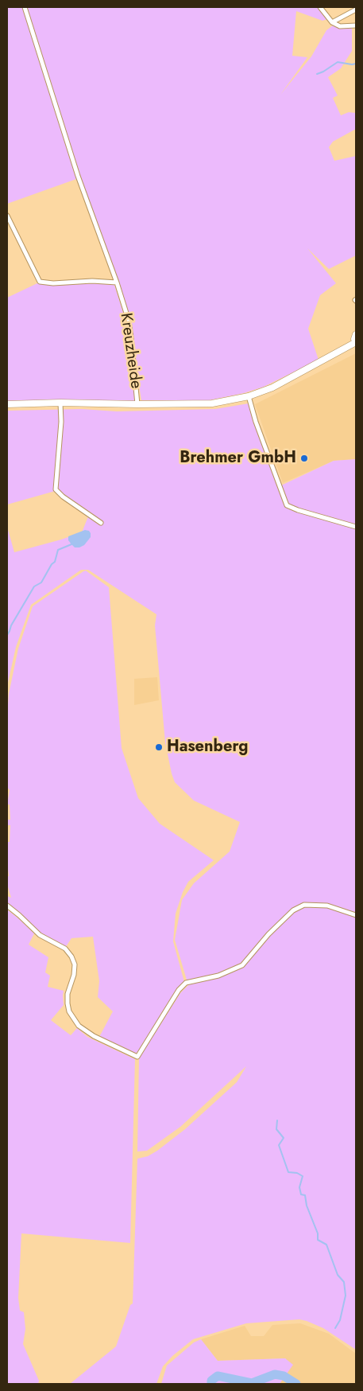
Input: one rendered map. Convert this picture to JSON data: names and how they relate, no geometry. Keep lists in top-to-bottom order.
{
  "streets": {
    "street": ["Kreuzheide"]
  },
  "places": ["Brehmer GmbH", "Hasenberg"]
}
